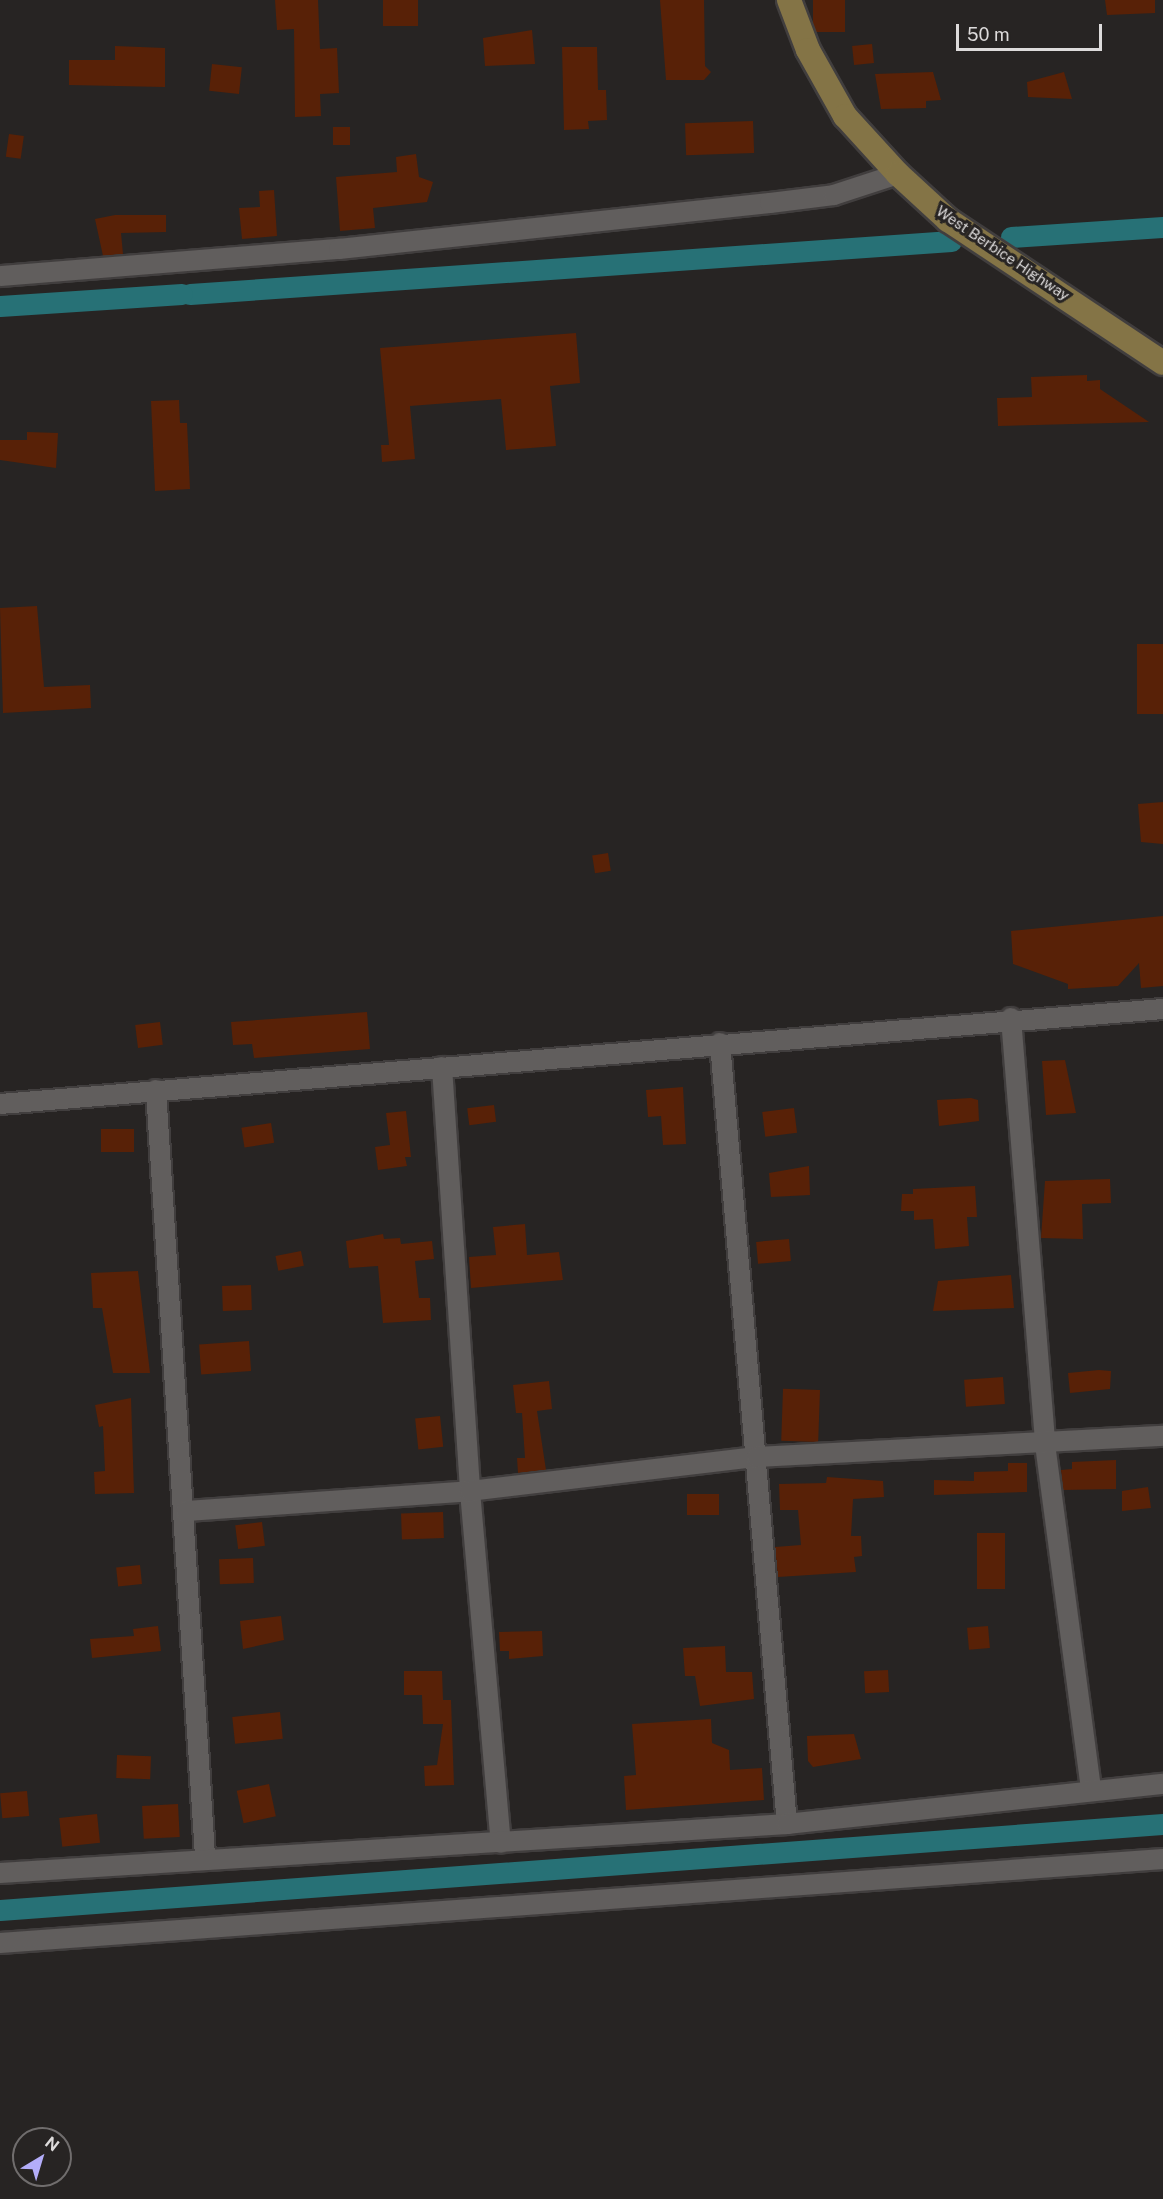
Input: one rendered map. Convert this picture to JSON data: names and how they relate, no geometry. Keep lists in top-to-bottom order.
{
  "streets": {
    "main road": ["West Berbice Highway"]
  },
  "scale_bar": "50 m",
  "north": "top right"
}
